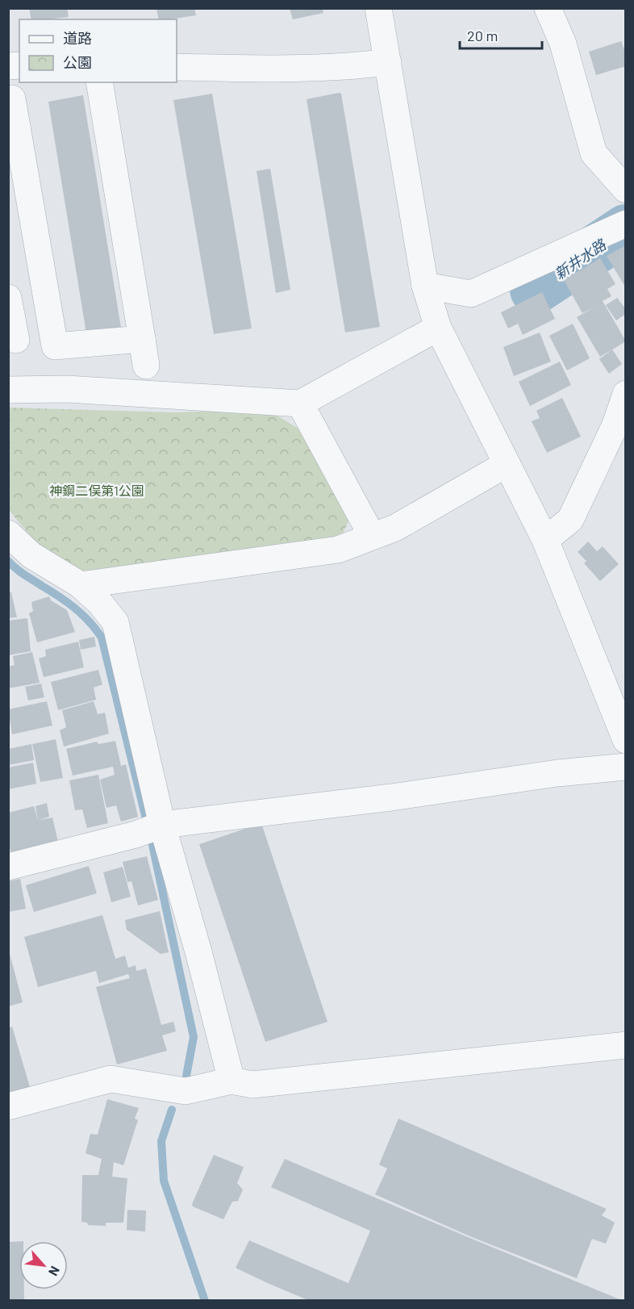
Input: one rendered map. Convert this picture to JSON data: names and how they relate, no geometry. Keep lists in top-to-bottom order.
{
  "water": ["新井水路"],
  "parks": ["神鋼二俣第1公園"],
  "legend": ["道路", "公園"],
  "scale_bar": "20 m",
  "north": "bottom right"
}
